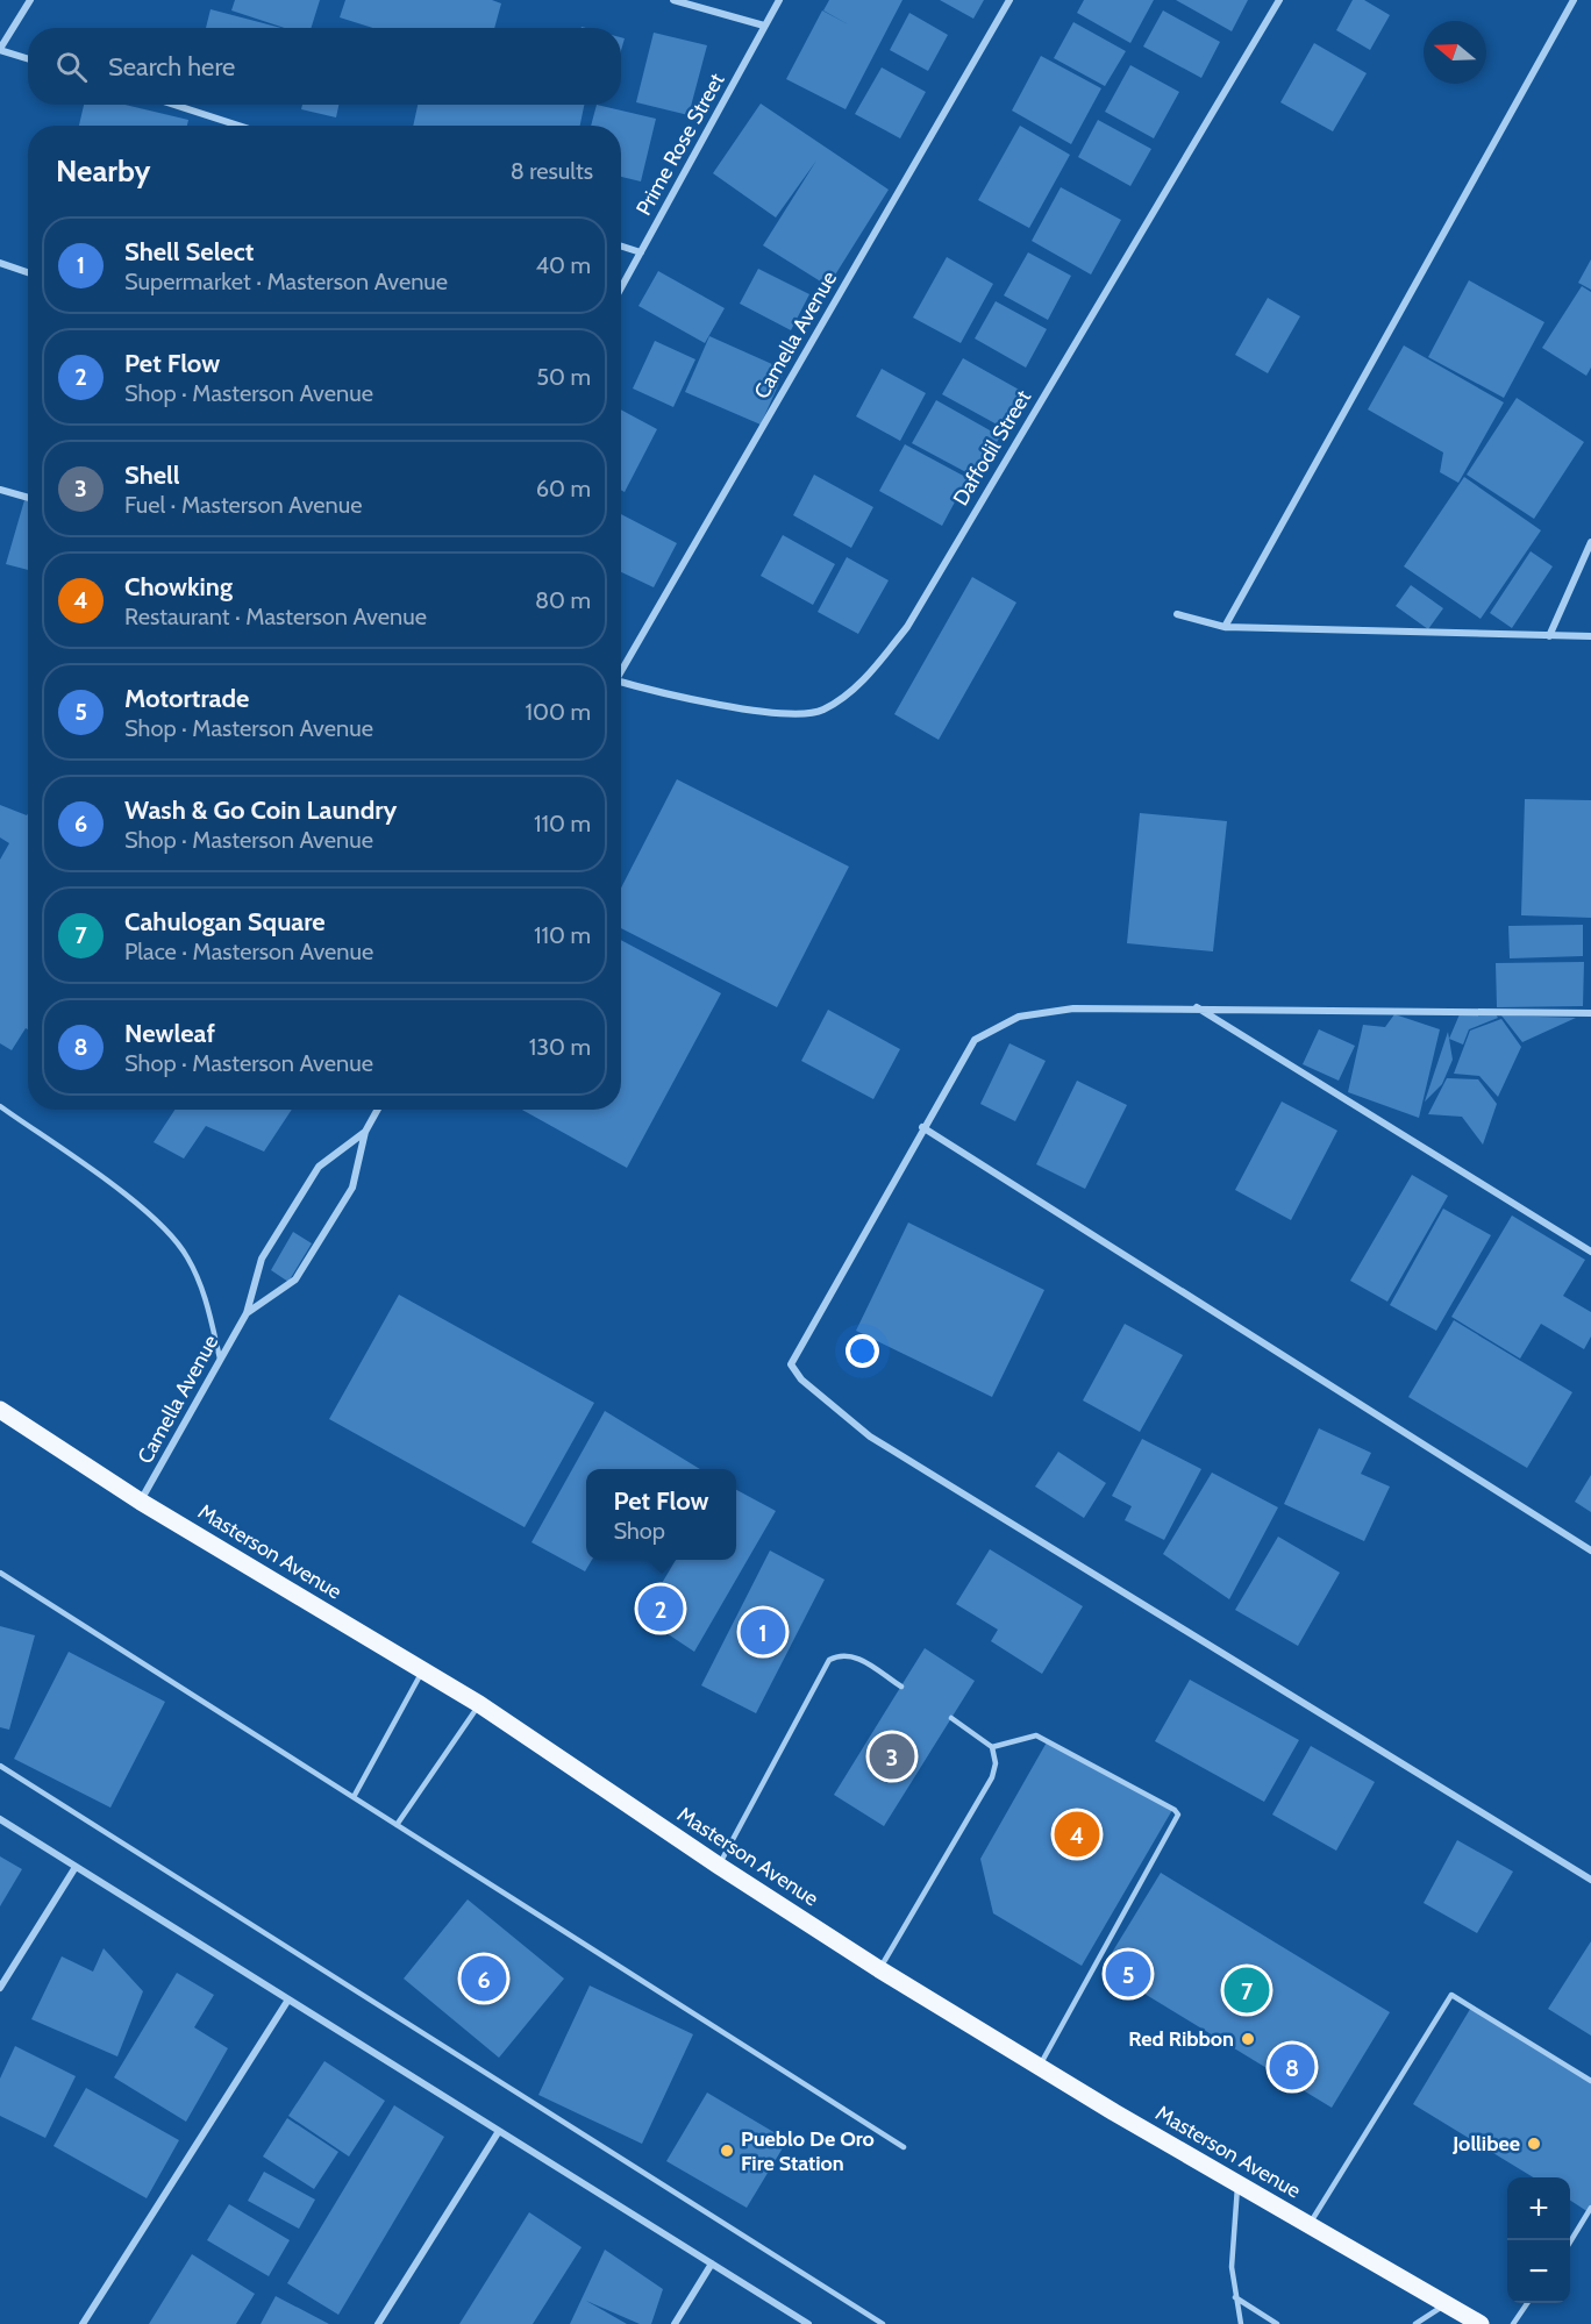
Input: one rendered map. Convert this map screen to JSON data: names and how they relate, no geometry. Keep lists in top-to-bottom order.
{
  "streets": {
    "main road": ["Masterson Avenue"],
    "street": ["Prime Rose Street", "Camella Avenue", "Daffodil Street"]
  },
  "crossings": [
    ["Camella Avenue", "Masterson Avenue"]
  ],
  "places": ["Red Ribbon", "Jollibee", "Pueblo De Oro Fire Station"],
  "north": "left",
  "page": {
    "search": "Search here",
    "heading": ["Nearby", "8 results"],
    "list": [
      {
        "mark": "1",
        "name": "Shell Select",
        "note": "Supermarket · Masterson Avenue",
        "value": "40 m"
      },
      {
        "mark": "2",
        "name": "Pet Flow",
        "note": "Shop · Masterson Avenue",
        "value": "50 m"
      },
      {
        "mark": "3",
        "name": "Shell",
        "note": "Fuel · Masterson Avenue",
        "value": "60 m"
      },
      {
        "mark": "4",
        "name": "Chowking",
        "note": "Restaurant · Masterson Avenue",
        "value": "80 m"
      },
      {
        "mark": "5",
        "name": "Motortrade",
        "note": "Shop · Masterson Avenue",
        "value": "100 m"
      },
      {
        "mark": "6",
        "name": "Wash & Go Coin Laundry",
        "note": "Shop · Masterson Avenue",
        "value": "110 m"
      },
      {
        "mark": "7",
        "name": "Cahulogan Square",
        "note": "Place · Masterson Avenue",
        "value": "110 m"
      },
      {
        "mark": "8",
        "name": "Newleaf",
        "note": "Shop · Masterson Avenue",
        "value": "130 m"
      }
    ],
    "popup": ["Pet Flow", "Shop"],
    "pins": [
      "2",
      "1",
      "3",
      "4",
      "5",
      "6",
      "7",
      "8"
    ],
    "map_buttons": ["+", "−"]
  }
}
